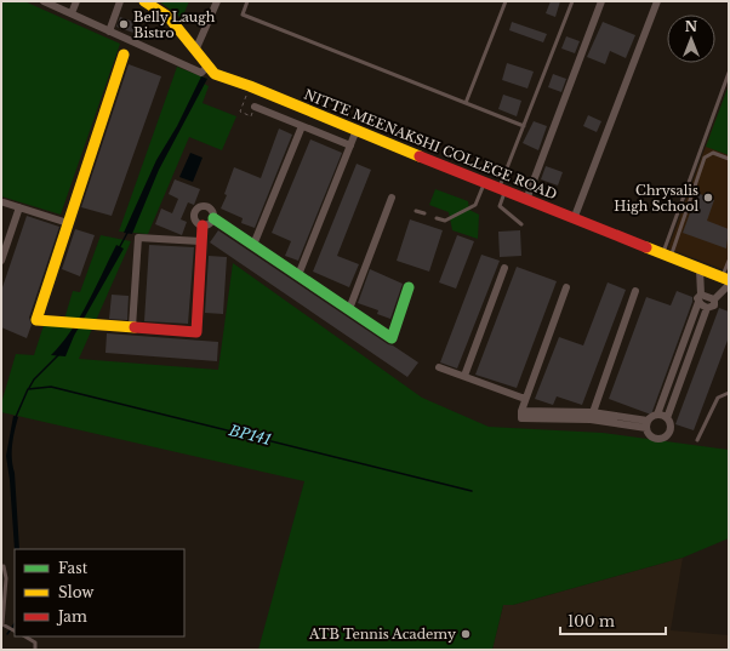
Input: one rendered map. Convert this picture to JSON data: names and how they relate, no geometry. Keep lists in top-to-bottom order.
{
  "streets": {
    "street": ["NITTE MEENAKSHI COLLEGE ROAD"]
  },
  "water": ["BP141"],
  "places": ["Belly Laugh Bistro", "Chrysalis High School", "ATB Tennis Academy"],
  "legend": ["Fast", "Slow", "Jam"],
  "scale_bar": "100 m",
  "north": "top"
}
